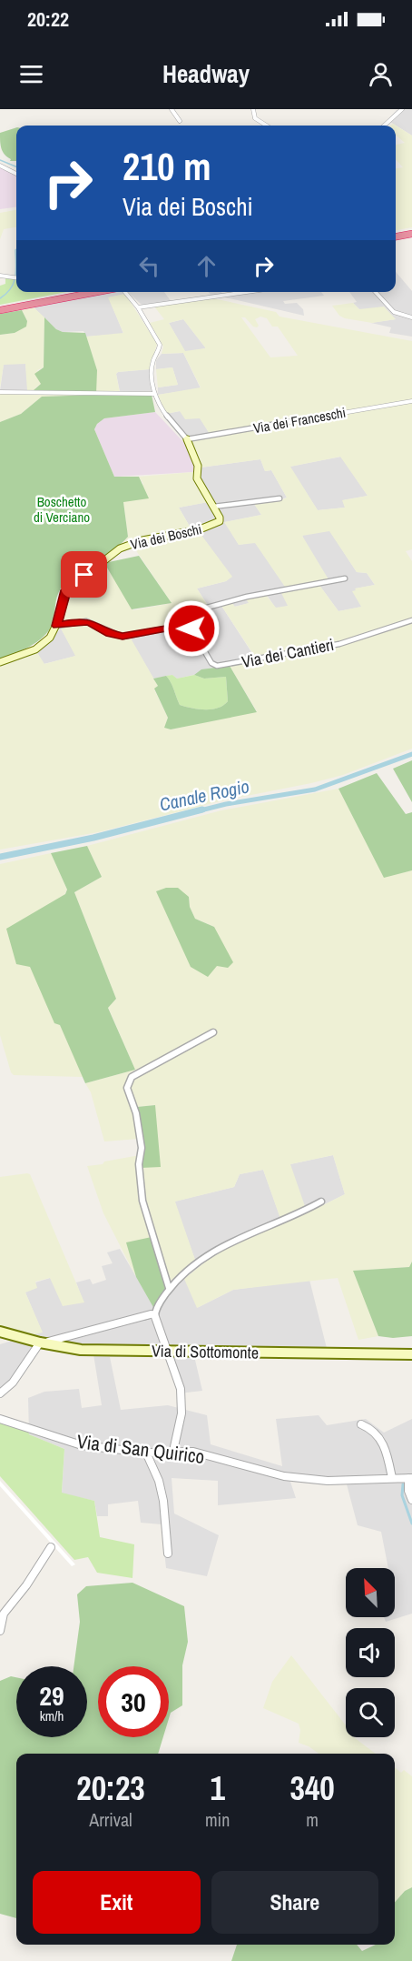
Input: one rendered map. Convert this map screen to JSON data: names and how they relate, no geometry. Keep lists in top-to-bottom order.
{
  "streets": {
    "street": [
      "Via dei Franceschi",
      "Via dei Boschi",
      "Via dei Cantieri",
      "Via di Sottomonte",
      "Via di San Quirico"
    ]
  },
  "crossings": [
    ["Via dei Franceschi", "Via dei Boschi"]
  ],
  "water": ["Canale Rogio"],
  "parks": ["Boschetto di Verciano"],
  "north": "top left",
  "page": {
    "status": "20:22",
    "header": "Headway",
    "turn": ["210 m", "Via dei Boschi"],
    "speed": "29 km/h",
    "limit": "30",
    "eta": [
      "20:23",
      "Arrival",
      "1",
      "min",
      "340",
      "m"
    ],
    "buttons": ["Exit", "Share"]
  }
}
